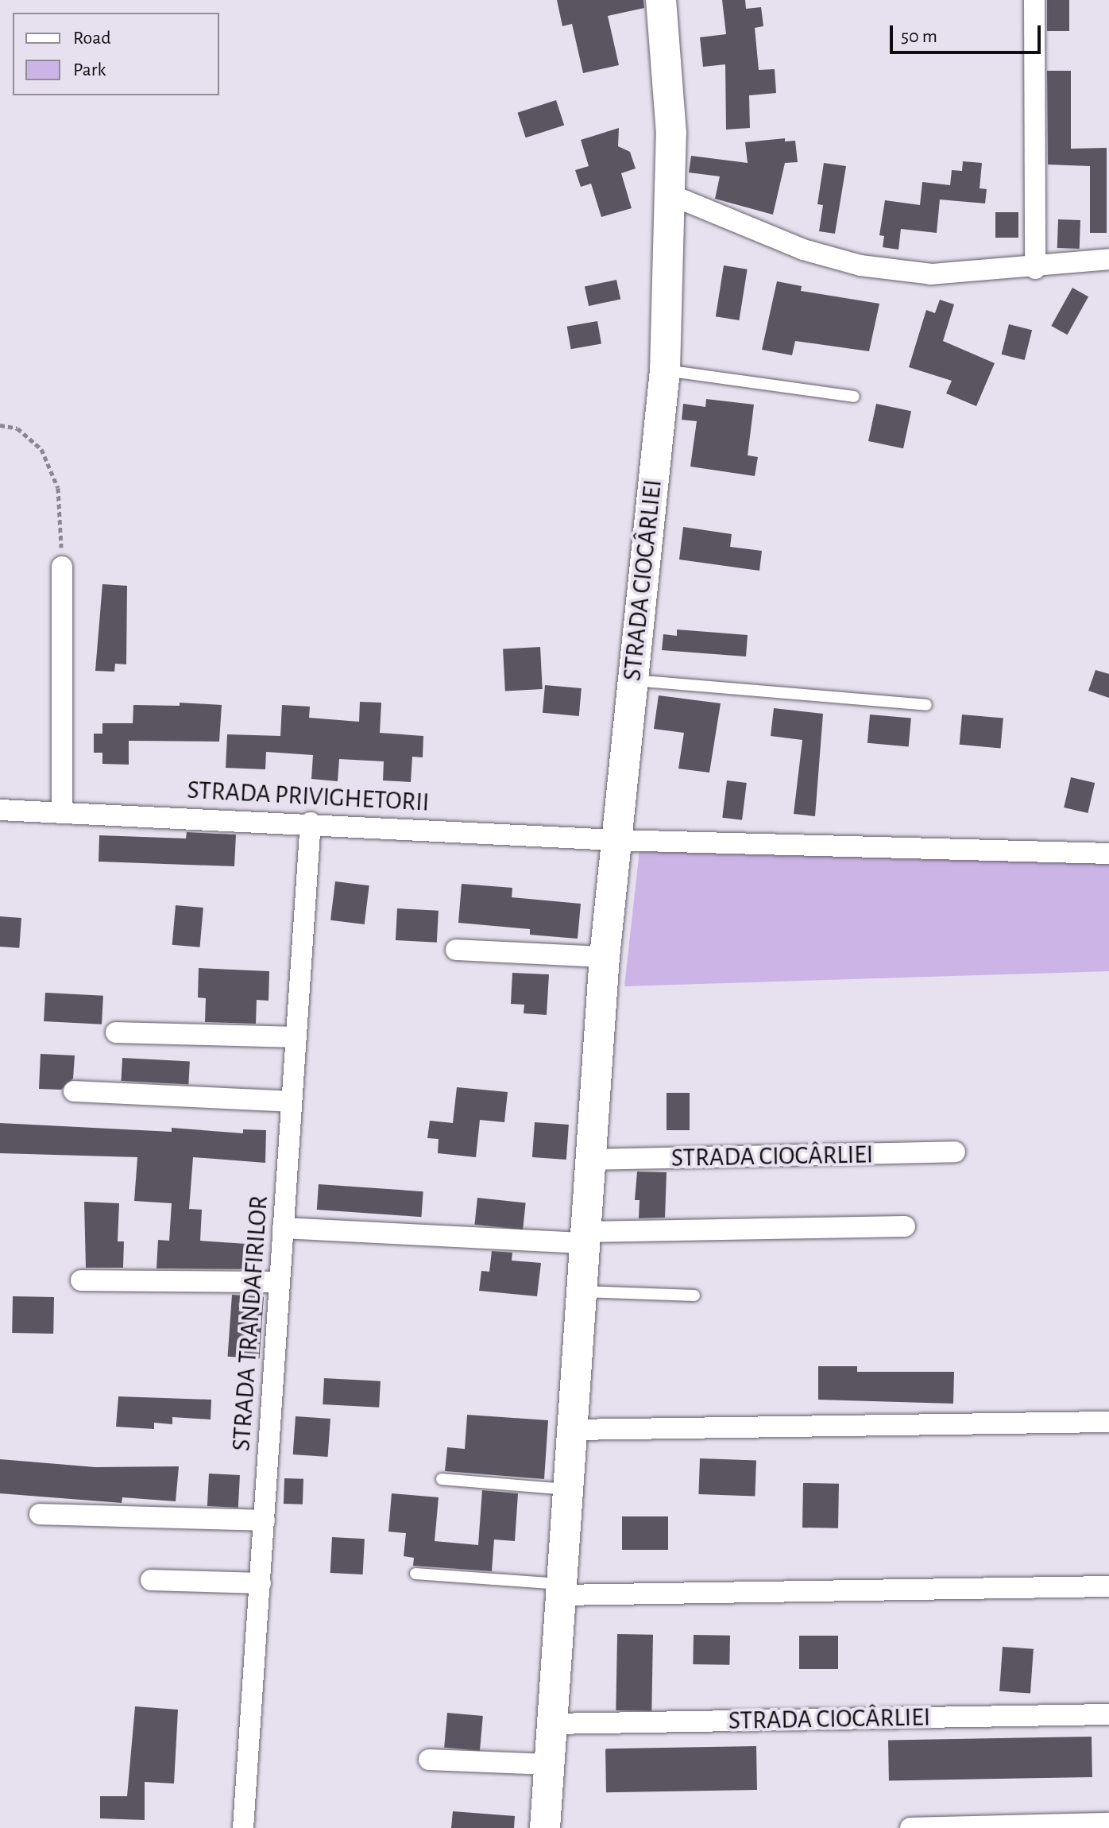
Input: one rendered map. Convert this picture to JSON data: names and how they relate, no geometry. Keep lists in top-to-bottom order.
{
  "streets": {
    "street": ["STRADA CIOCÂRLIEI", "STRADA PRIVIGHETORII", "STRADA TRANDAFIRILOR"]
  },
  "crossings": [
    ["STRADA CIOCÂRLIEI", "STRADA PRIVIGHETORII"],
    ["STRADA PRIVIGHETORII", "STRADA TRANDAFIRILOR"]
  ],
  "legend": ["Road", "Park"],
  "scale_bar": "50 m"
}
